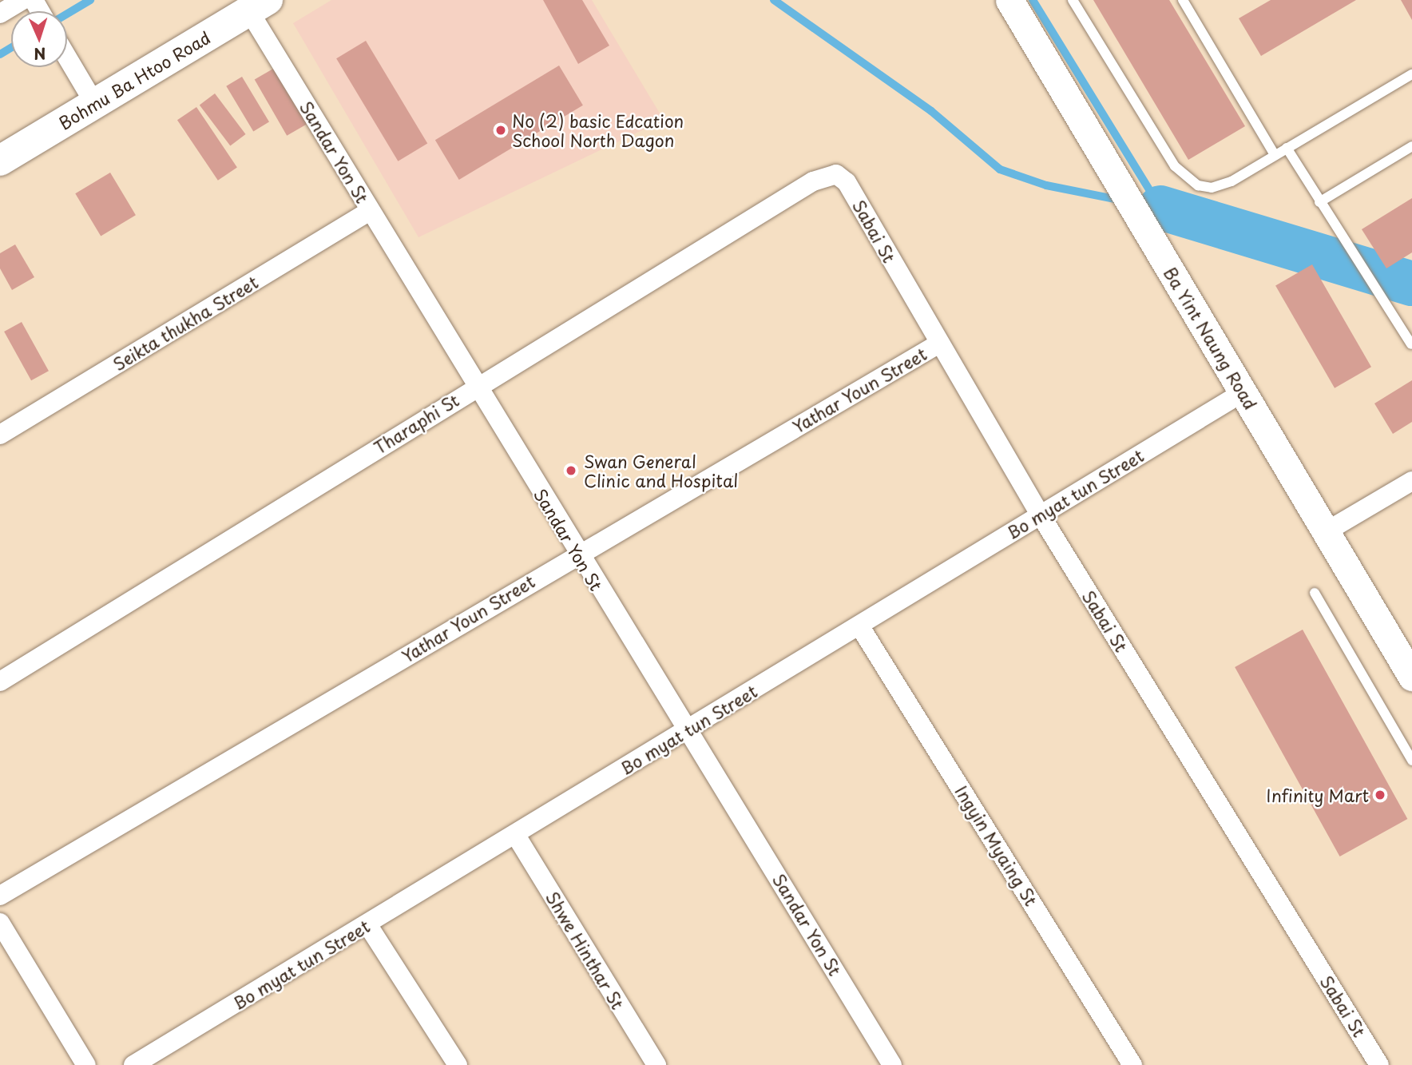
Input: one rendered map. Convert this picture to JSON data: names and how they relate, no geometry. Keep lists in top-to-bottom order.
{
  "streets": {
    "main road": ["Bohmu Ba Htoo Road", "Ba Yint Naung Road"],
    "street": [
      "Sandar Yon St",
      "Sabai St",
      "Seikta thukha Street",
      "Yathar Youn Street",
      "Tharaphi St",
      "Bo myat tun Street",
      "Ingyin Myaing St",
      "Shwe Hinthar St"
    ]
  },
  "crossings": [
    ["Bohmu Ba Htoo Road", "Sandar Yon St"],
    ["Sandar Yon St", "Seikta thukha Street"],
    ["Sandar Yon St", "Yathar Youn Street"],
    ["Sandar Yon St", "Tharaphi St"],
    ["Sandar Yon St", "Bo myat tun Street"],
    ["Sabai St", "Yathar Youn Street"],
    ["Sabai St", "Tharaphi St"],
    ["Sabai St", "Bo myat tun Street"],
    ["Ba Yint Naung Road", "Bo myat tun Street"],
    ["Bo myat tun Street", "Ingyin Myaing St"],
    ["Bo myat tun Street", "Shwe Hinthar St"]
  ],
  "places": ["No (2) basic Edcation School North Dagon", "Swan General Clinic and Hospital", "Infinity Mart"],
  "north": "bottom"
}
